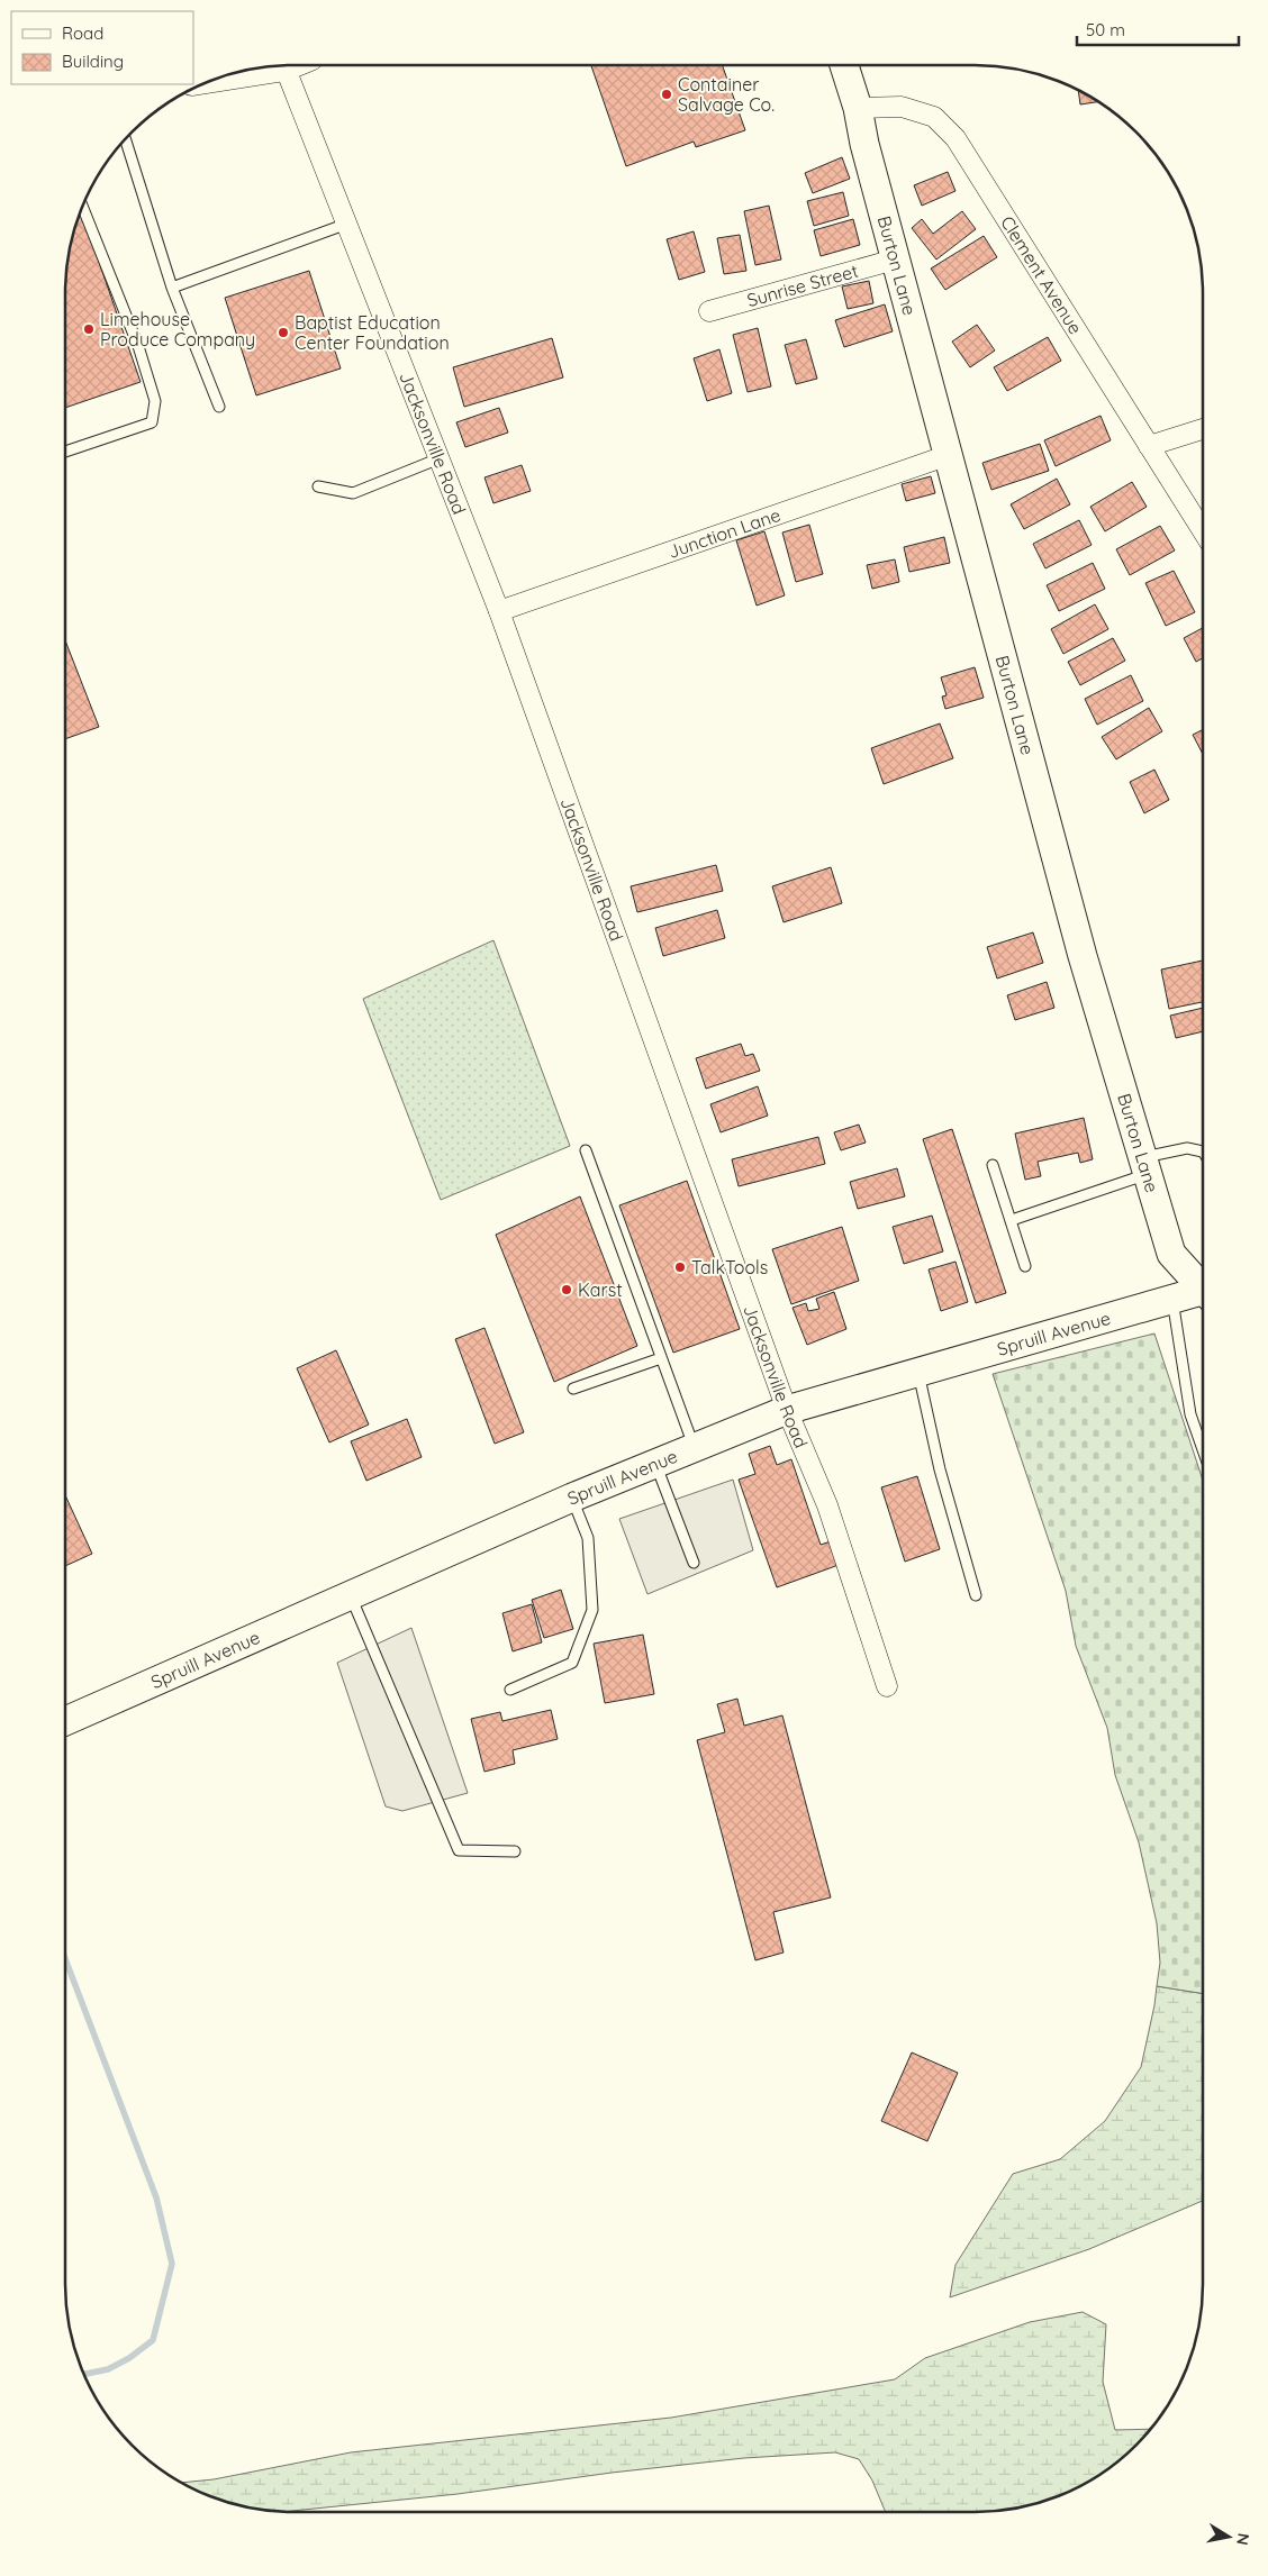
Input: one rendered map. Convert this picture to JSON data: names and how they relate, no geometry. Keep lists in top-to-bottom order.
{
  "streets": {
    "street": [
      "Burton Lane",
      "Clement Avenue",
      "Sunrise Street",
      "Jacksonville Road",
      "Junction Lane",
      "Spruill Avenue"
    ]
  },
  "crossings": [
    ["Burton Lane", "Clement Avenue"],
    ["Burton Lane", "Sunrise Street"],
    ["Burton Lane", "Junction Lane"],
    ["Jacksonville Road", "Junction Lane"],
    ["Jacksonville Road", "Spruill Avenue"]
  ],
  "places": [
    "Container Salvage Co.",
    "Limehouse Produce Company",
    "Baptist Education Center Foundation",
    "TalkTools",
    "Karst"
  ],
  "legend": ["Road", "Building"],
  "scale_bar": "50 m",
  "north": "right"
}
